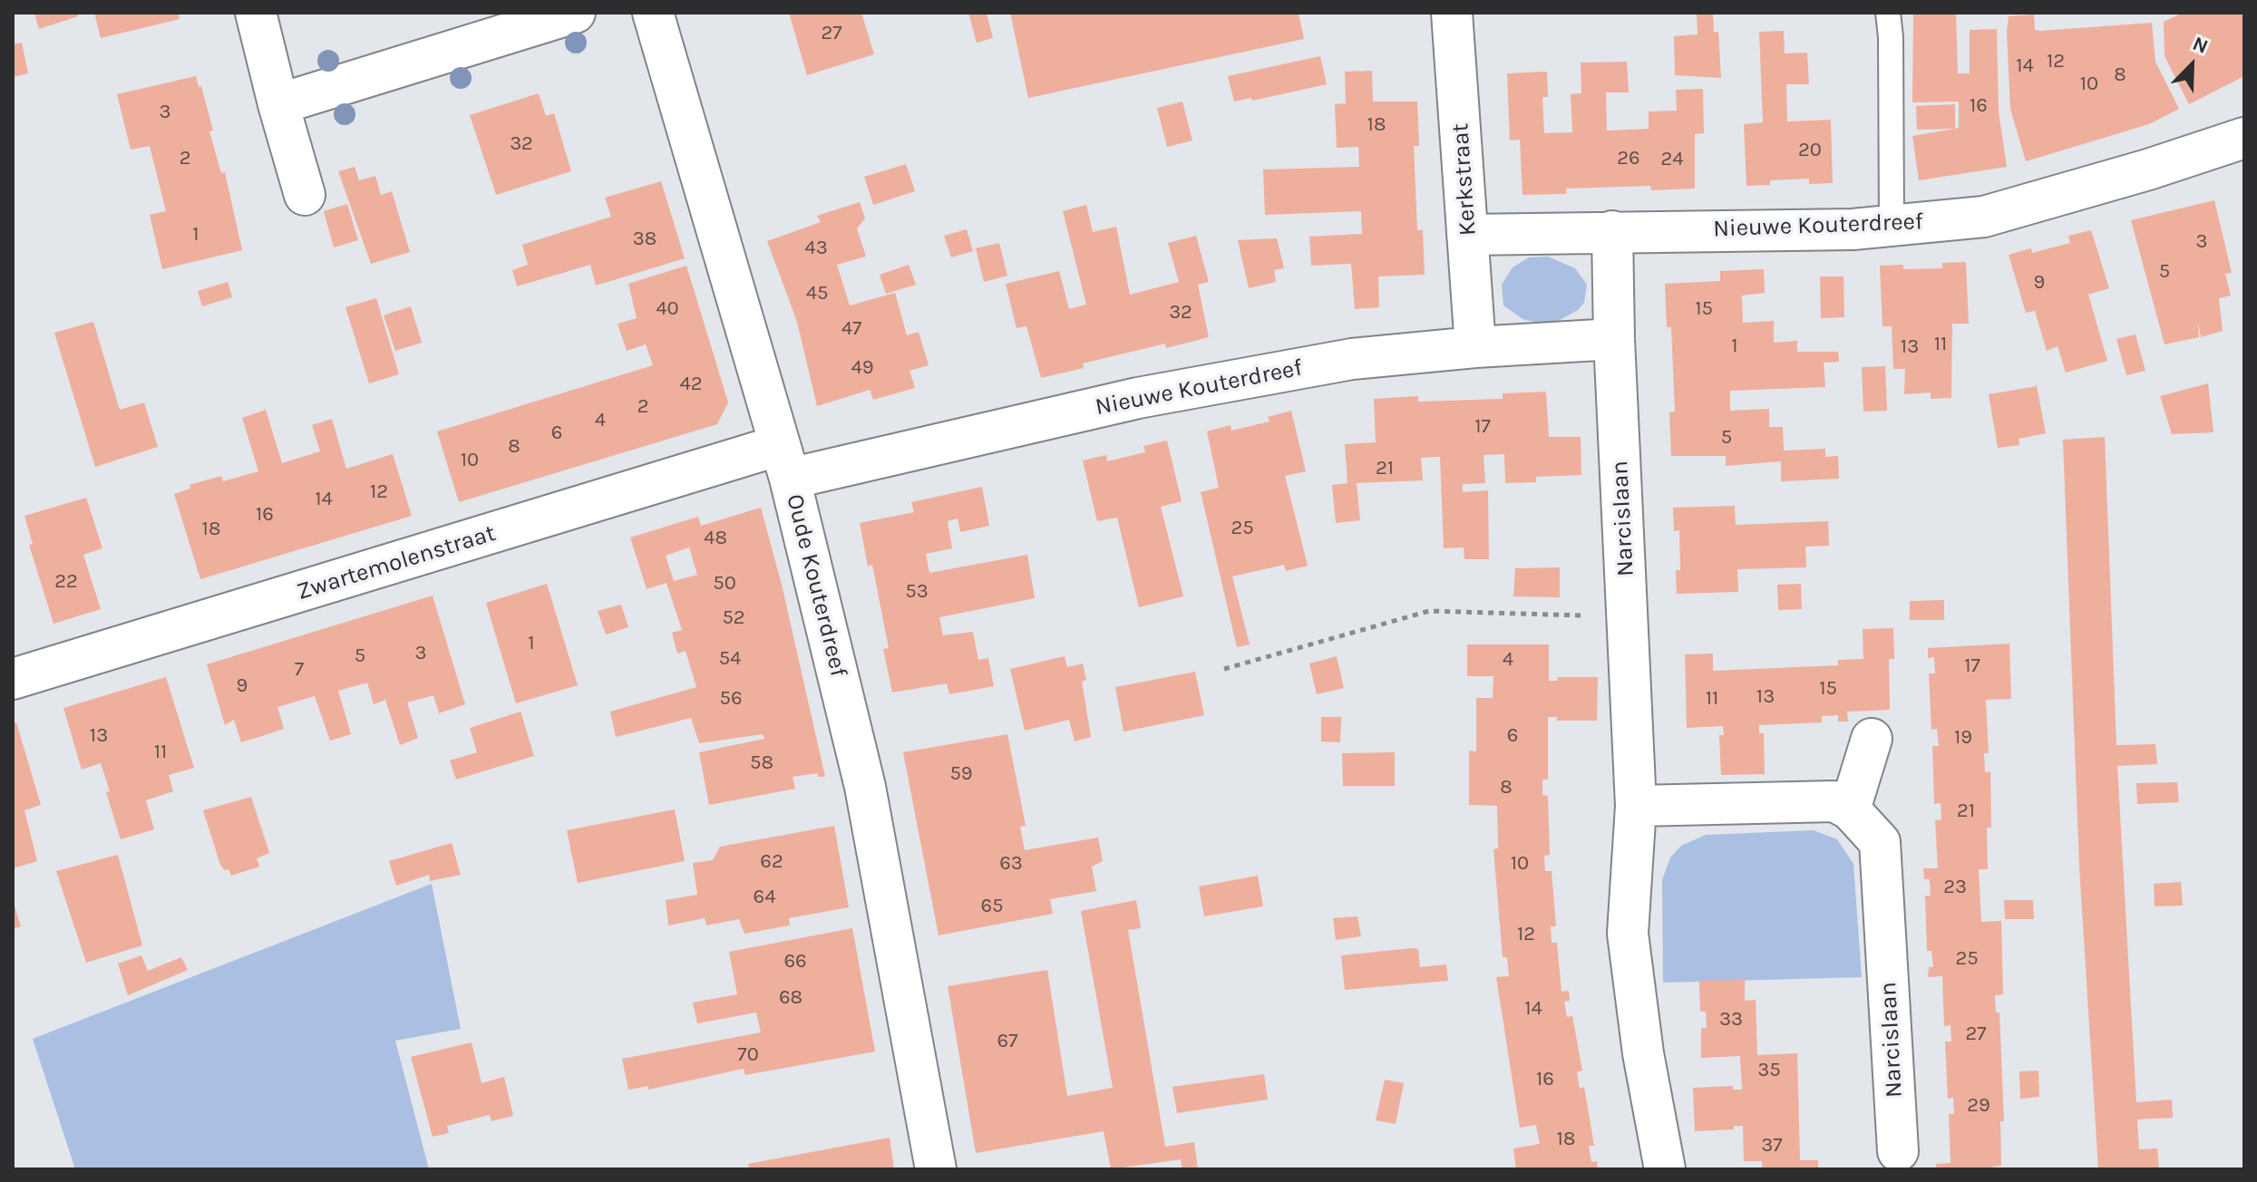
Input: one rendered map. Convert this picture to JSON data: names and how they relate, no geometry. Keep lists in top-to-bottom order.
{
  "streets": {
    "street": [
      "Kerkstraat",
      "Nieuwe Kouterdreef",
      "Narcislaan",
      "Zwartemolenstraat",
      "Oude Kouterdreef"
    ]
  },
  "crossings": [
    ["Kerkstraat", "Nieuwe Kouterdreef"],
    ["Nieuwe Kouterdreef", "Narcislaan"],
    ["Nieuwe Kouterdreef", "Zwartemolenstraat"],
    ["Nieuwe Kouterdreef", "Oude Kouterdreef"],
    ["Zwartemolenstraat", "Oude Kouterdreef"]
  ],
  "house_numbers": [
    "27",
    "12",
    "14",
    "8",
    "10",
    "16",
    "3",
    "18",
    "32",
    "20",
    "2",
    "26",
    "24",
    "1",
    "38",
    "3",
    "43",
    "5",
    "9",
    "45",
    "40",
    "15",
    "32",
    "47",
    "11",
    "1",
    "13",
    "49",
    "42",
    "2",
    "4",
    "17",
    "6",
    "5",
    "8",
    "10",
    "21",
    "12",
    "14",
    "16",
    "25",
    "18",
    "48",
    "22",
    "50",
    "53",
    "52",
    "1",
    "3",
    "5",
    "54",
    "4",
    "17",
    "7",
    "9",
    "15",
    "13",
    "56",
    "11",
    "13",
    "6",
    "19",
    "11",
    "58",
    "59",
    "8",
    "21",
    "62",
    "63",
    "10",
    "23",
    "64",
    "65",
    "12",
    "25",
    "66",
    "68",
    "14",
    "33",
    "27",
    "67",
    "70",
    "35",
    "16",
    "29",
    "18",
    "37"
  ],
  "north": "top right"
}
